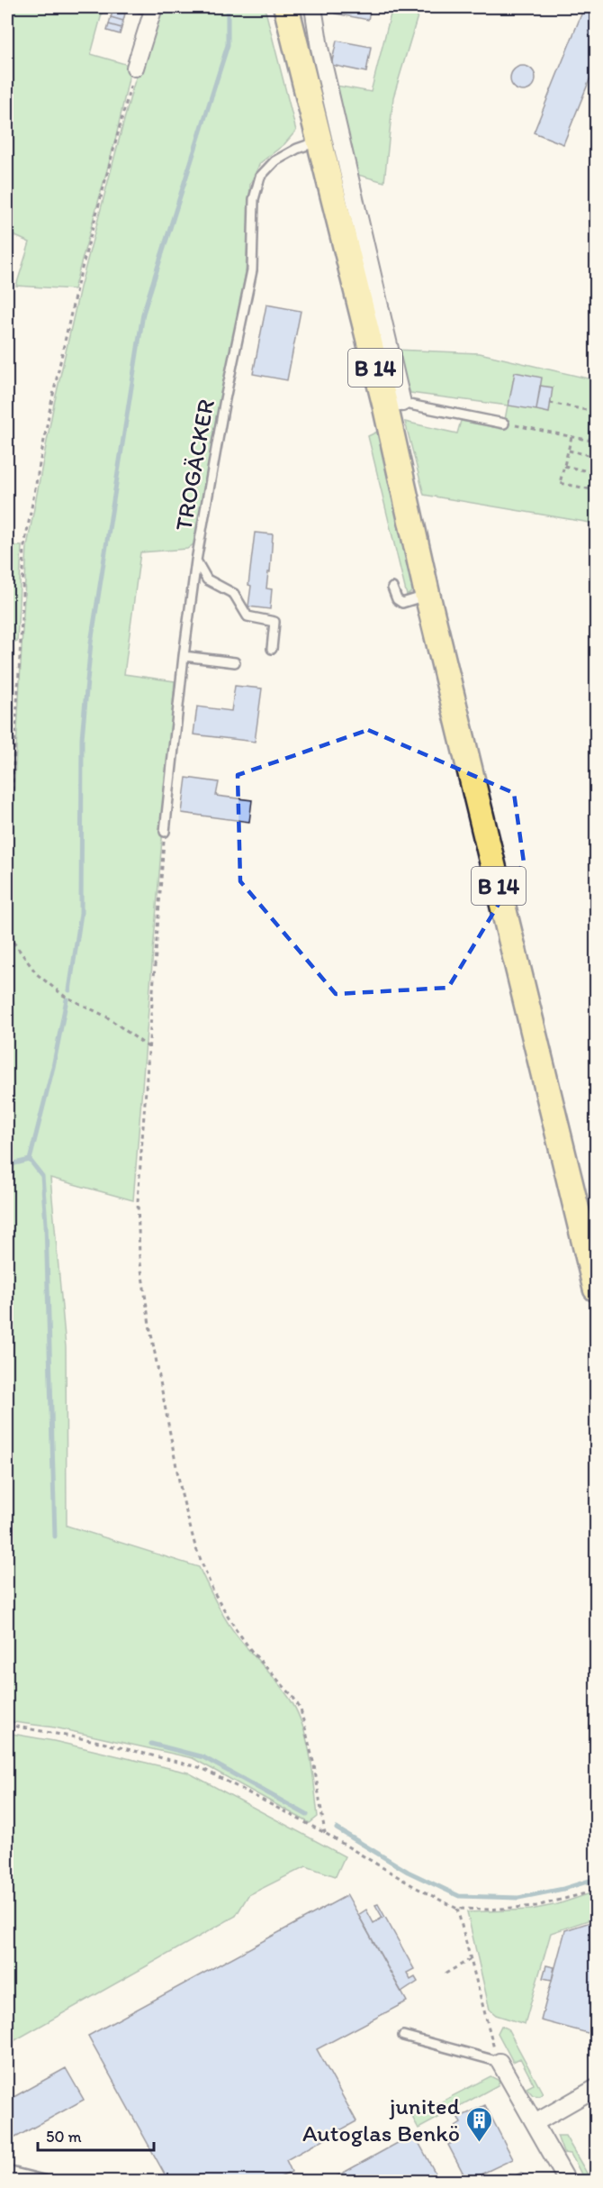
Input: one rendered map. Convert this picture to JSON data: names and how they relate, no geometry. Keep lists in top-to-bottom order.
{
  "streets": {
    "main road": ["B 14"],
    "lane": ["TROGÄCKER"]
  },
  "crossings": [
    ["B 14", "TROGÄCKER"]
  ],
  "places": {
    "building": ["junited Autoglas Benkö"]
  },
  "scale_bar": "50 m"
}
